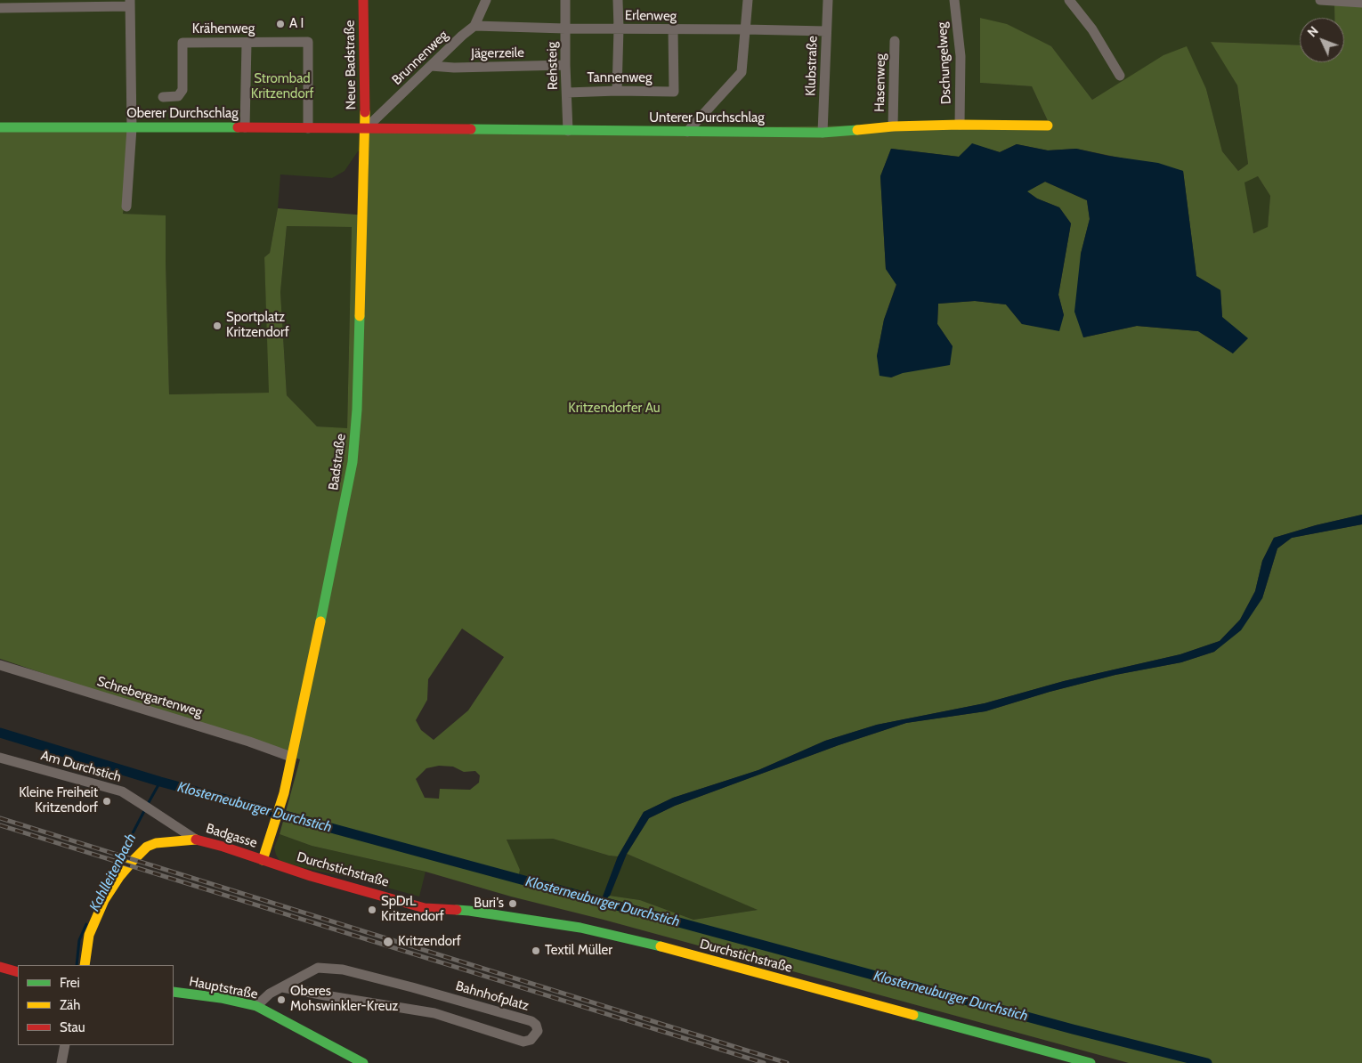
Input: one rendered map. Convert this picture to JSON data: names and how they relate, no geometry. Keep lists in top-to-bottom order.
{
  "streets": {
    "street": [
      "Erlenweg",
      "Krähenweg",
      "Jägerzeile",
      "Brunnenweg",
      "Dschungelweg",
      "Neue Badstraße",
      "Rehsteig",
      "Klubstraße",
      "Tannenweg",
      "Hasenweg",
      "Oberer Durchschlag",
      "Unterer Durchschlag",
      "Badstraße",
      "Schrebergartenweg",
      "Am Durchstich",
      "Badgasse",
      "Durchstichstraße",
      "Hauptstraße",
      "Bahnhofplatz"
    ]
  },
  "crossings": [
    ["Erlenweg", "Brunnenweg"],
    ["Erlenweg", "Rehsteig"],
    ["Erlenweg", "Klubstraße"],
    ["Erlenweg", "Tannenweg"],
    ["Krähenweg", "Oberer Durchschlag"],
    ["Jägerzeile", "Brunnenweg"],
    ["Jägerzeile", "Rehsteig"],
    ["Brunnenweg", "Neue Badstraße"],
    ["Brunnenweg", "Oberer Durchschlag"],
    ["Brunnenweg", "Unterer Durchschlag"],
    ["Brunnenweg", "Badstraße"],
    ["Dschungelweg", "Unterer Durchschlag"],
    ["Neue Badstraße", "Oberer Durchschlag"],
    ["Neue Badstraße", "Unterer Durchschlag"],
    ["Neue Badstraße", "Badstraße"],
    ["Rehsteig", "Tannenweg"],
    ["Rehsteig", "Unterer Durchschlag"],
    ["Klubstraße", "Unterer Durchschlag"],
    ["Hasenweg", "Unterer Durchschlag"],
    ["Oberer Durchschlag", "Unterer Durchschlag"],
    ["Oberer Durchschlag", "Badstraße"],
    ["Unterer Durchschlag", "Badstraße"],
    ["Badstraße", "Schrebergartenweg"],
    ["Badstraße", "Badgasse"],
    ["Am Durchstich", "Badgasse"],
    ["Badgasse", "Durchstichstraße"],
    ["Hauptstraße", "Bahnhofplatz"]
  ],
  "water": ["Klosterneuburger Durchstich", "Kahlleitenbach"],
  "parks": ["Strombad Kritzendorf", "Kritzendorfer Au"],
  "places": [
    "A I",
    "Sportplatz Kritzendorf",
    "Kleine Freiheit Kritzendorf",
    "Buri's",
    "SpDrL Kritzendorf",
    "Kritzendorf",
    "Textil Müller",
    "Oberes Mohswinkler-Kreuz"
  ],
  "legend": ["Frei", "Zäh", "Stau"],
  "north": "top left"
}
